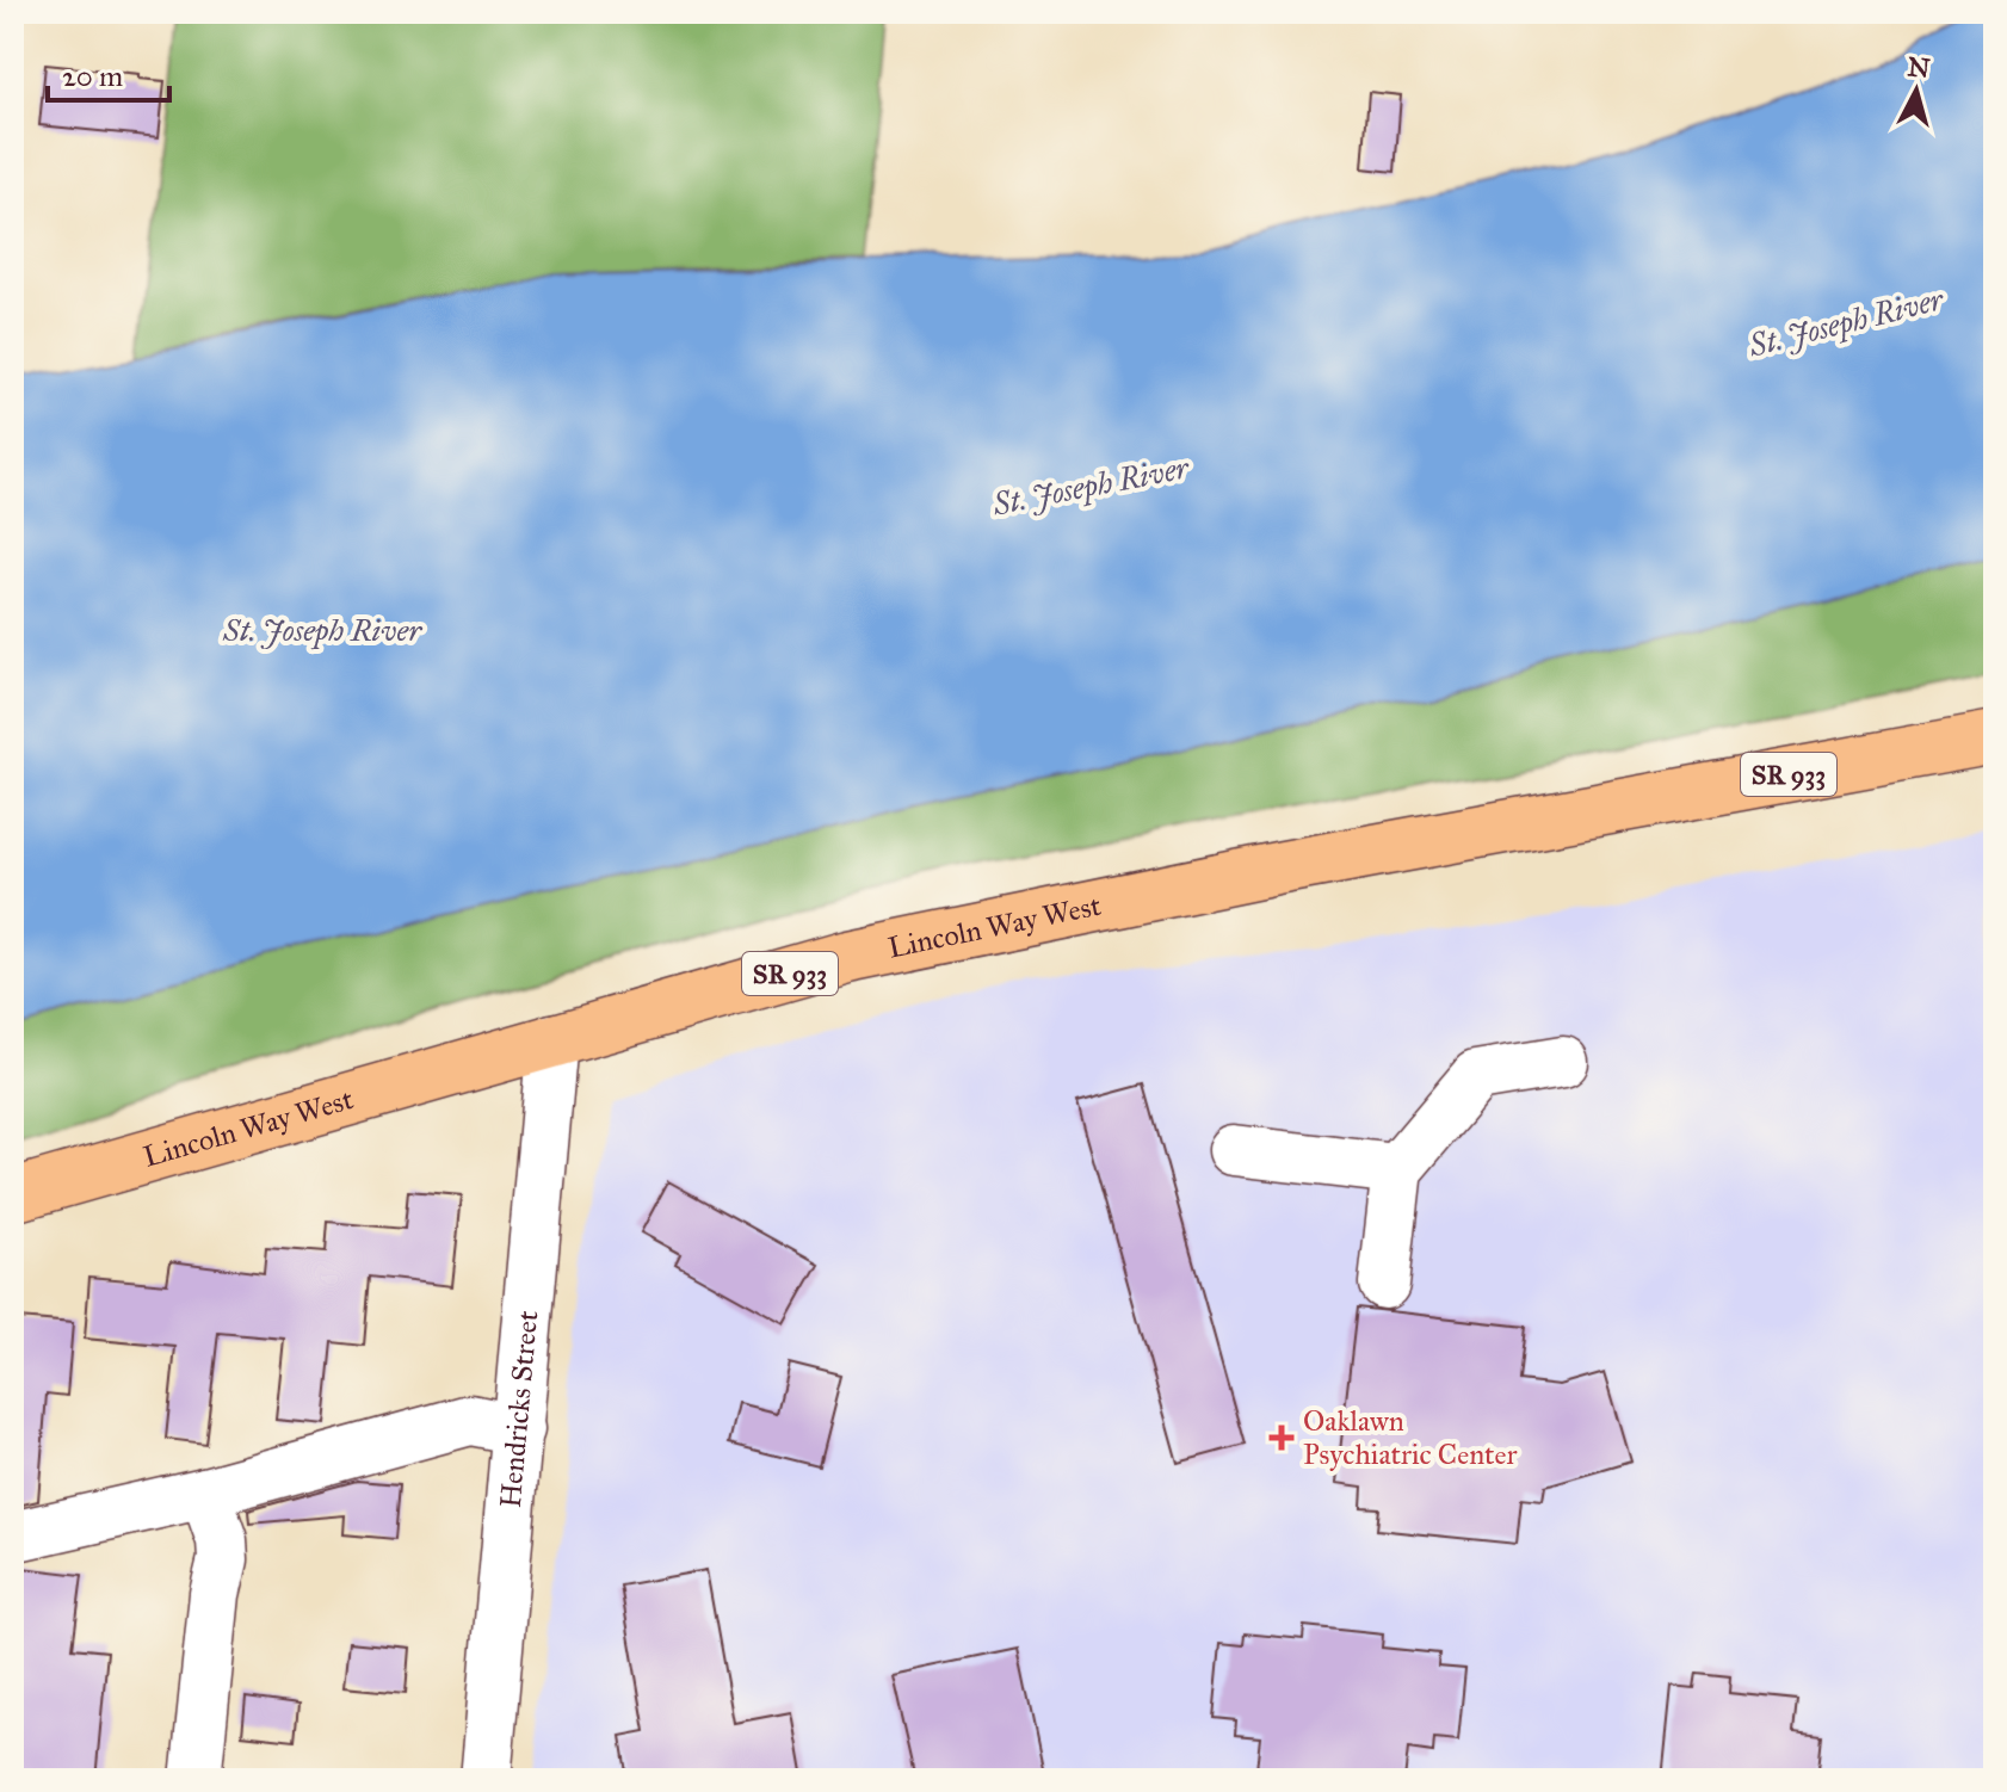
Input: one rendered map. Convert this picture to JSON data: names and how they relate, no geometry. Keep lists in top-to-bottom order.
{
  "streets": {
    "main road": ["SR 933", "Lincoln Way West"],
    "street": ["Hendricks Street"]
  },
  "crossings": [
    ["Lincoln Way West", "Hendricks Street"]
  ],
  "water": ["St. Joseph River"],
  "places": {
    "health": ["Oaklawn Psychiatric Center"]
  },
  "scale_bar": "20 m",
  "north": "top"
}
